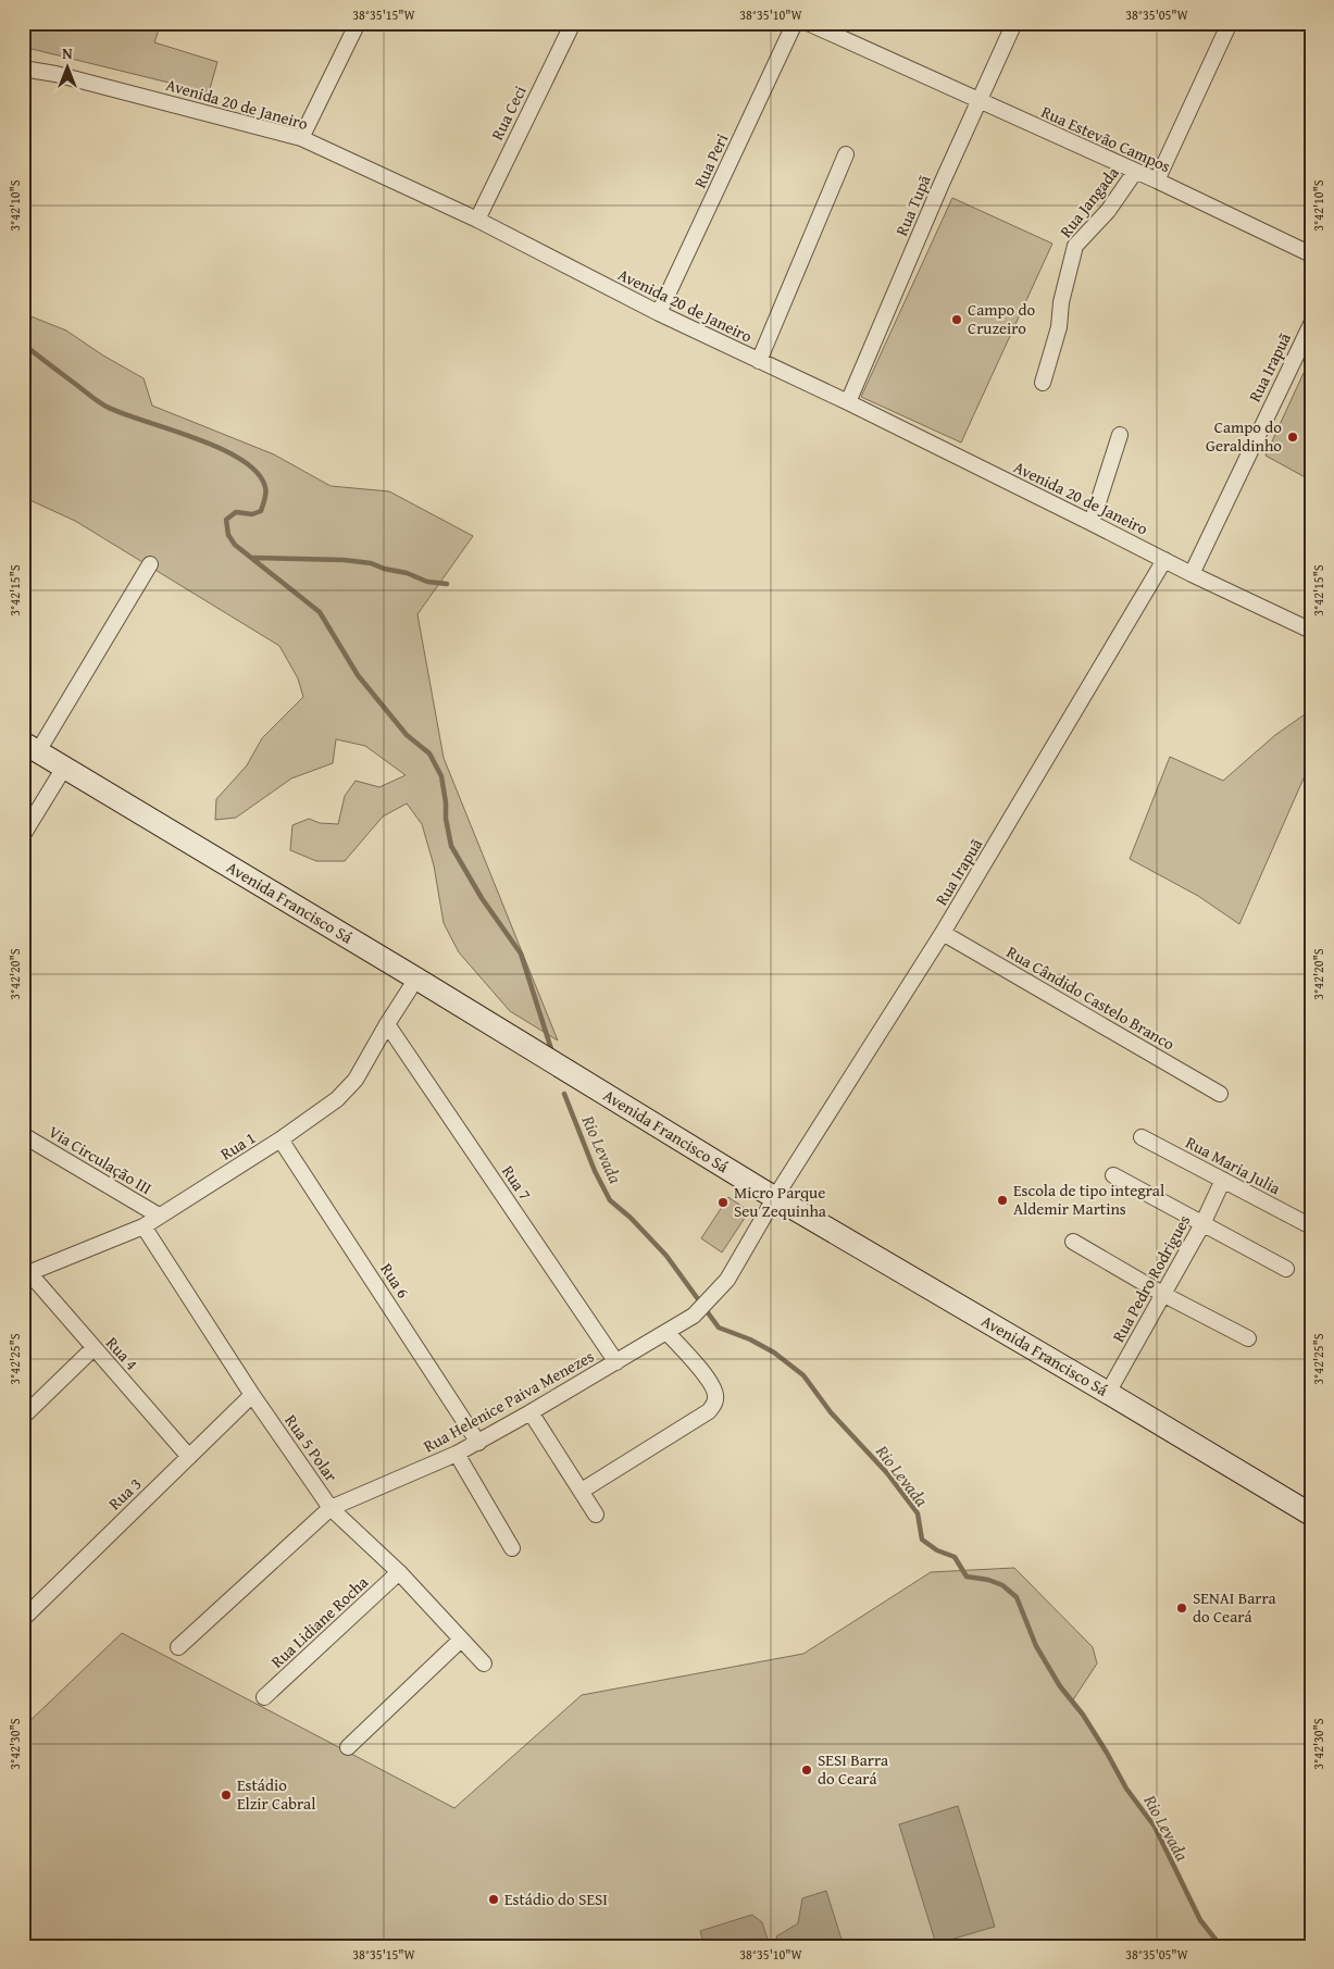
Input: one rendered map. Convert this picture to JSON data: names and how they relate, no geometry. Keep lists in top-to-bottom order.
{
  "streets": {
    "main road": ["Avenida Francisco Sá"],
    "street": [
      "Avenida 20 de Janeiro",
      "Rua Ceci",
      "Rua Estevão Campos",
      "Rua Peri",
      "Rua Jangada",
      "Rua Tupã",
      "Rua Irapuã",
      "Rua Cândido Castelo Branco",
      "Rua 1",
      "Via Circulação III",
      "Rua Maria Julia",
      "Rua 7",
      "Rua Pedro Rodrigues",
      "Rua 6",
      "Rua 4",
      "Rua Helenice Paiva Menezes",
      "Rua 5 Polar",
      "Rua 3",
      "Rua Lidiane Rocha"
    ]
  },
  "crossings": [
    ["Avenida 20 de Janeiro", "Rua Ceci"],
    ["Avenida 20 de Janeiro", "Rua Peri"],
    ["Avenida 20 de Janeiro", "Rua Tupã"],
    ["Avenida 20 de Janeiro", "Rua Irapuã"],
    ["Rua Estevão Campos", "Rua Jangada"],
    ["Rua Estevão Campos", "Rua Tupã"],
    ["Rua Irapuã", "Avenida Francisco Sá"],
    ["Rua Irapuã", "Rua Cândido Castelo Branco"],
    ["Rua Irapuã", "Rua Helenice Paiva Menezes"],
    ["Avenida Francisco Sá", "Rua 1"],
    ["Avenida Francisco Sá", "Rua Pedro Rodrigues"],
    ["Avenida Francisco Sá", "Rua Helenice Paiva Menezes"],
    ["Rua 1", "Via Circulação III"],
    ["Rua 1", "Rua 7"],
    ["Rua 1", "Rua 6"],
    ["Rua 1", "Rua 4"],
    ["Rua 1", "Rua 5 Polar"],
    ["Rua Maria Julia", "Rua Pedro Rodrigues"],
    ["Rua 7", "Rua Helenice Paiva Menezes"],
    ["Rua 6", "Rua Helenice Paiva Menezes"],
    ["Rua 4", "Rua 3"],
    ["Rua Helenice Paiva Menezes", "Rua 5 Polar"],
    ["Rua 5 Polar", "Rua 3"],
    ["Rua 5 Polar", "Rua Lidiane Rocha"]
  ],
  "water": ["Rio Levada"],
  "places": [
    "Campo do Cruzeiro",
    "Campo do Geraldinho",
    "Escola de tipo integral Aldemir Martins",
    "Micro Parque Seu Zequinha",
    "SENAI Barra do Ceará",
    "SESI Barra do Ceará",
    "Estádio Elzir Cabral",
    "Estádio do SESI"
  ],
  "north": "top",
  "coordinates": [
    "38°35'15\"W",
    "38°35'10\"W",
    "38°35'05\"W",
    "3°42'10\"S",
    "3°42'15\"S",
    "3°42'20\"S",
    "3°42'25\"S",
    "3°42'30\"S"
  ]
}
